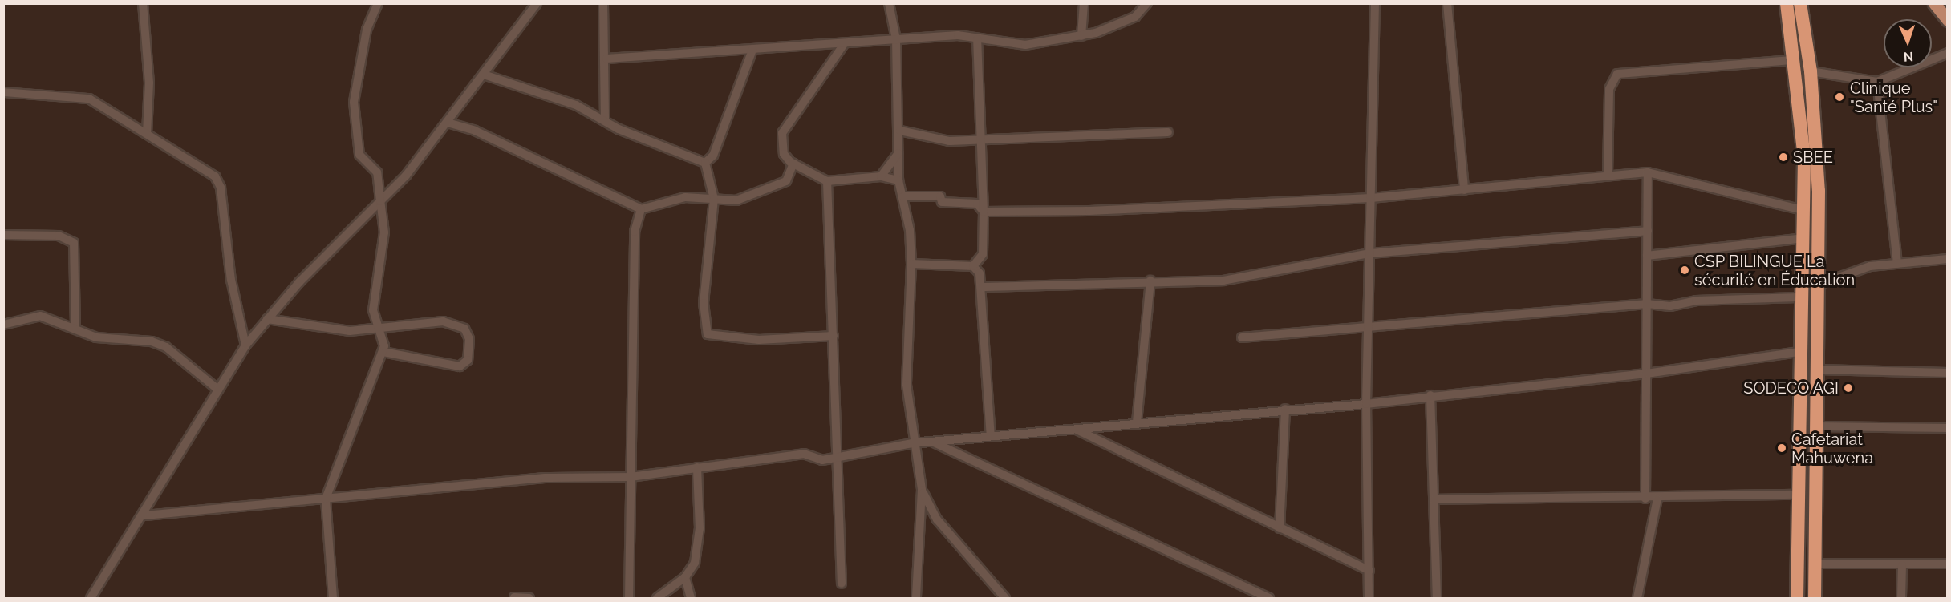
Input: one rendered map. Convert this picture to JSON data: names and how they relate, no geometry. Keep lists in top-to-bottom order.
{
  "places": [
    "Clinique \"Santé Plus\"",
    "SBEE",
    "CSP BILINGUE La sécurité en Éducation",
    "SODECO AGI",
    "Cafetariat Mahuwena"
  ],
  "north": "bottom"
}
